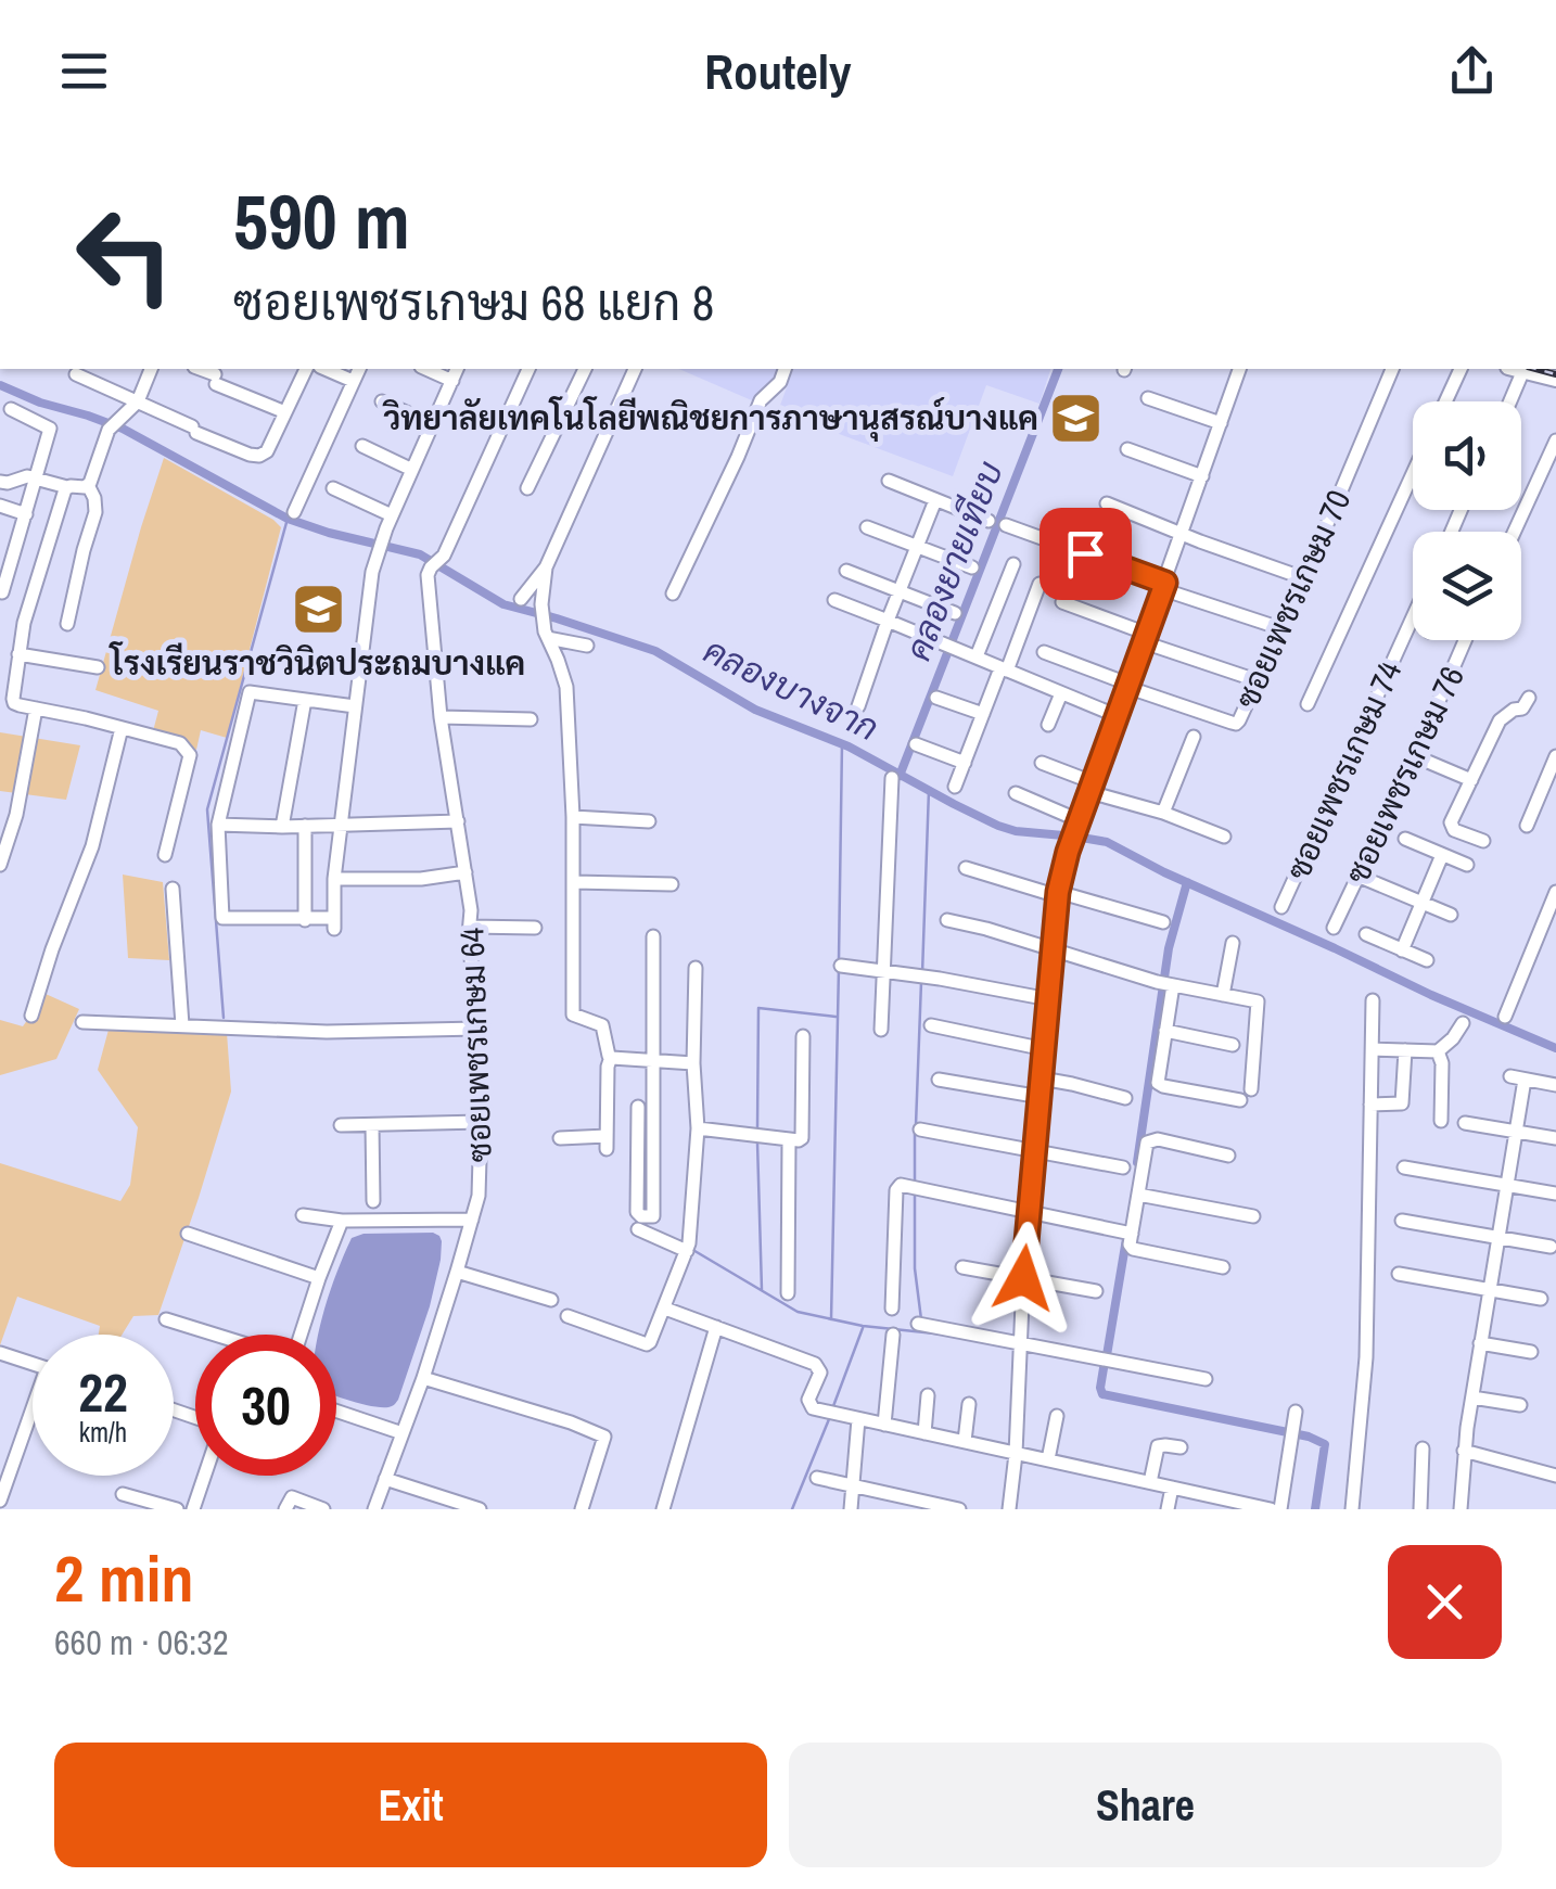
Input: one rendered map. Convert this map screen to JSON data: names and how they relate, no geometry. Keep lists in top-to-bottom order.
{
  "streets": {
    "street": [
      "ซอยเพชรเกษม 70",
      "ซอยเพชรเกษม 74",
      "ซอยเพชรเกษม 76",
      "ซอยเพชรเกษม 64"
    ]
  },
  "water": ["คลองยายเทียบ", "คลองบางจาก"],
  "places": {
    "school or university": ["วิทยาลัยเทคโนโลยีพณิชยการภาษานุสรณ์บางแค", "โรงเรียนราชวินิตประถมบางแค"]
  },
  "page": {
    "header": "Routely",
    "turn": ["590 m", "ซอยเพชรเกษม 68 แยก 8"],
    "speed": "22 km/h",
    "limit": "30",
    "heading": ["2 min", "660 m · 06:32"],
    "buttons": ["Exit", "Share"]
  }
}
